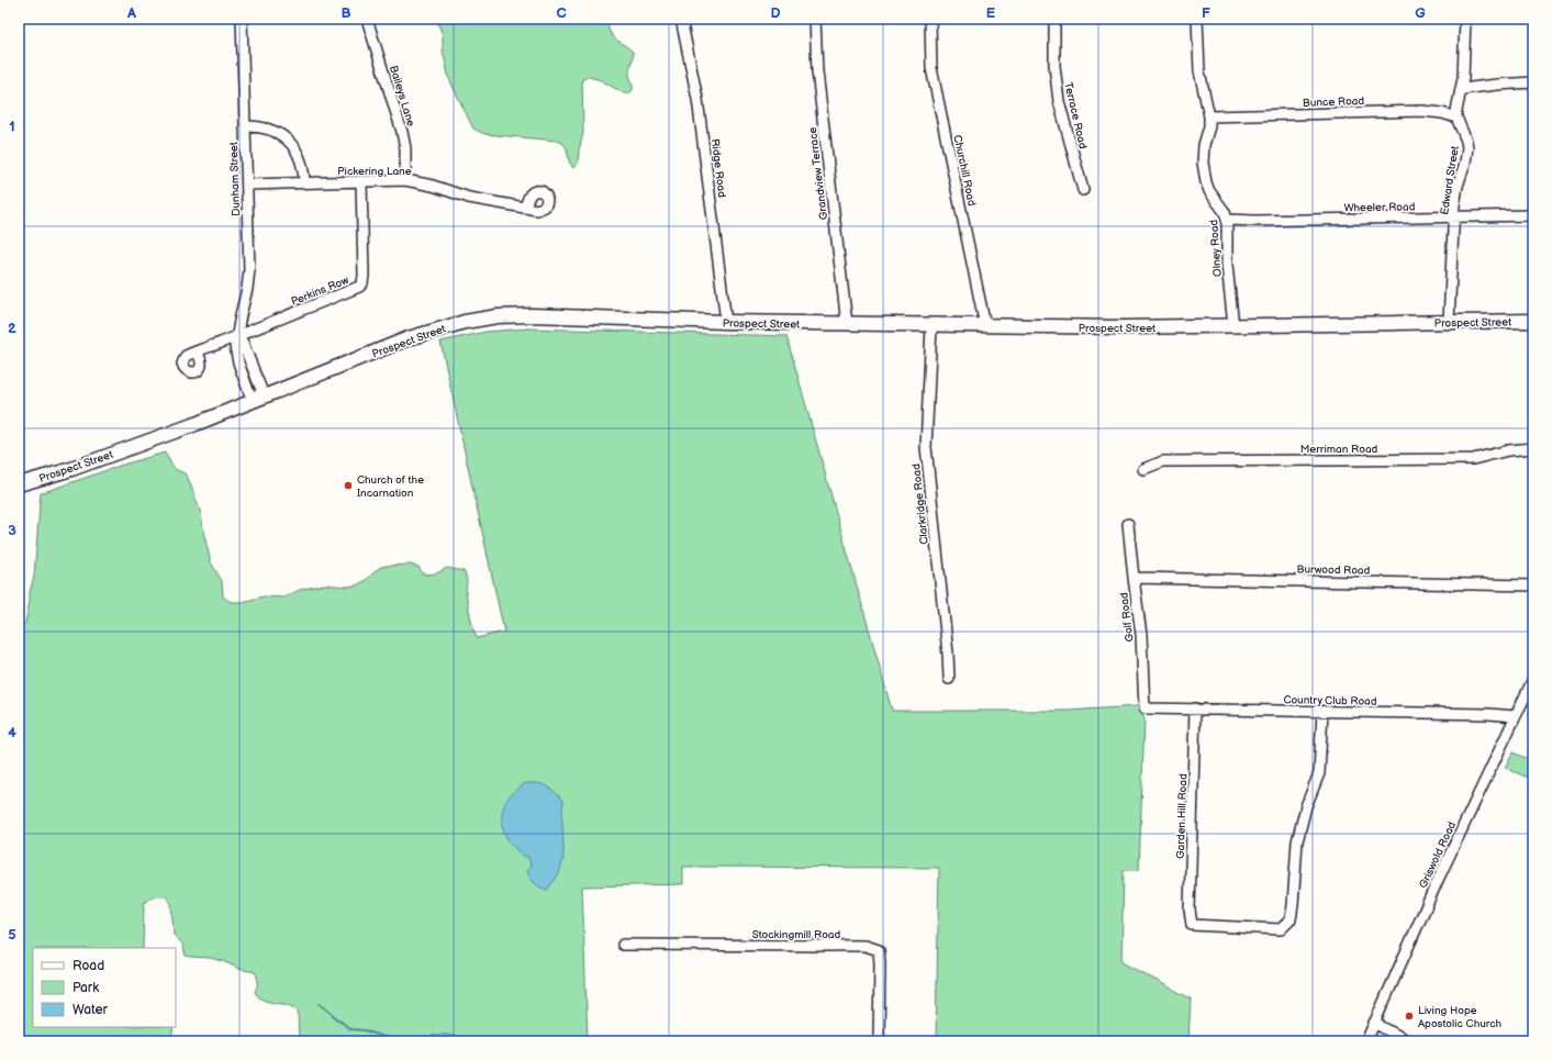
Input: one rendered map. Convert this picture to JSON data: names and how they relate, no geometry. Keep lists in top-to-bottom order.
{
  "streets": {
    "main road": ["Prospect Street"],
    "street": [
      "Baileys Lane",
      "Bunce Road",
      "Terrace Road",
      "Ridge Road",
      "Pickering Lane",
      "Churchill Road",
      "Grandview Terrace",
      "Dunham Street",
      "Edward Street",
      "Wheeler Road",
      "Olney Road",
      "Perkins Row",
      "Merriman Road",
      "Clarkridge Road",
      "Burwood Road",
      "Golf Road",
      "Country Club Road",
      "Garden Hill Road",
      "Griswold Road",
      "Stockingmill Road"
    ]
  },
  "crossings": [
    ["Baileys Lane", "Pickering Lane"],
    ["Bunce Road", "Edward Street"],
    ["Bunce Road", "Olney Road"],
    ["Ridge Road", "Prospect Street"],
    ["Pickering Lane", "Dunham Street"],
    ["Pickering Lane", "Perkins Row"],
    ["Churchill Road", "Prospect Street"],
    ["Grandview Terrace", "Prospect Street"],
    ["Dunham Street", "Perkins Row"],
    ["Edward Street", "Wheeler Road"],
    ["Edward Street", "Prospect Street"],
    ["Wheeler Road", "Olney Road"],
    ["Olney Road", "Prospect Street"],
    ["Prospect Street", "Clarkridge Road"],
    ["Burwood Road", "Golf Road"],
    ["Golf Road", "Country Club Road"],
    ["Country Club Road", "Garden Hill Road"],
    ["Country Club Road", "Griswold Road"]
  ],
  "places": ["Church of the Incarnation", "Living Hope Apostolic Church"],
  "legend": ["Road", "Park", "Water"],
  "grid": {
    "columns": [
      "A",
      "B",
      "C",
      "D",
      "E",
      "F",
      "G"
    ],
    "rows": [
      "1",
      "2",
      "3",
      "4",
      "5"
    ]
  }
}
